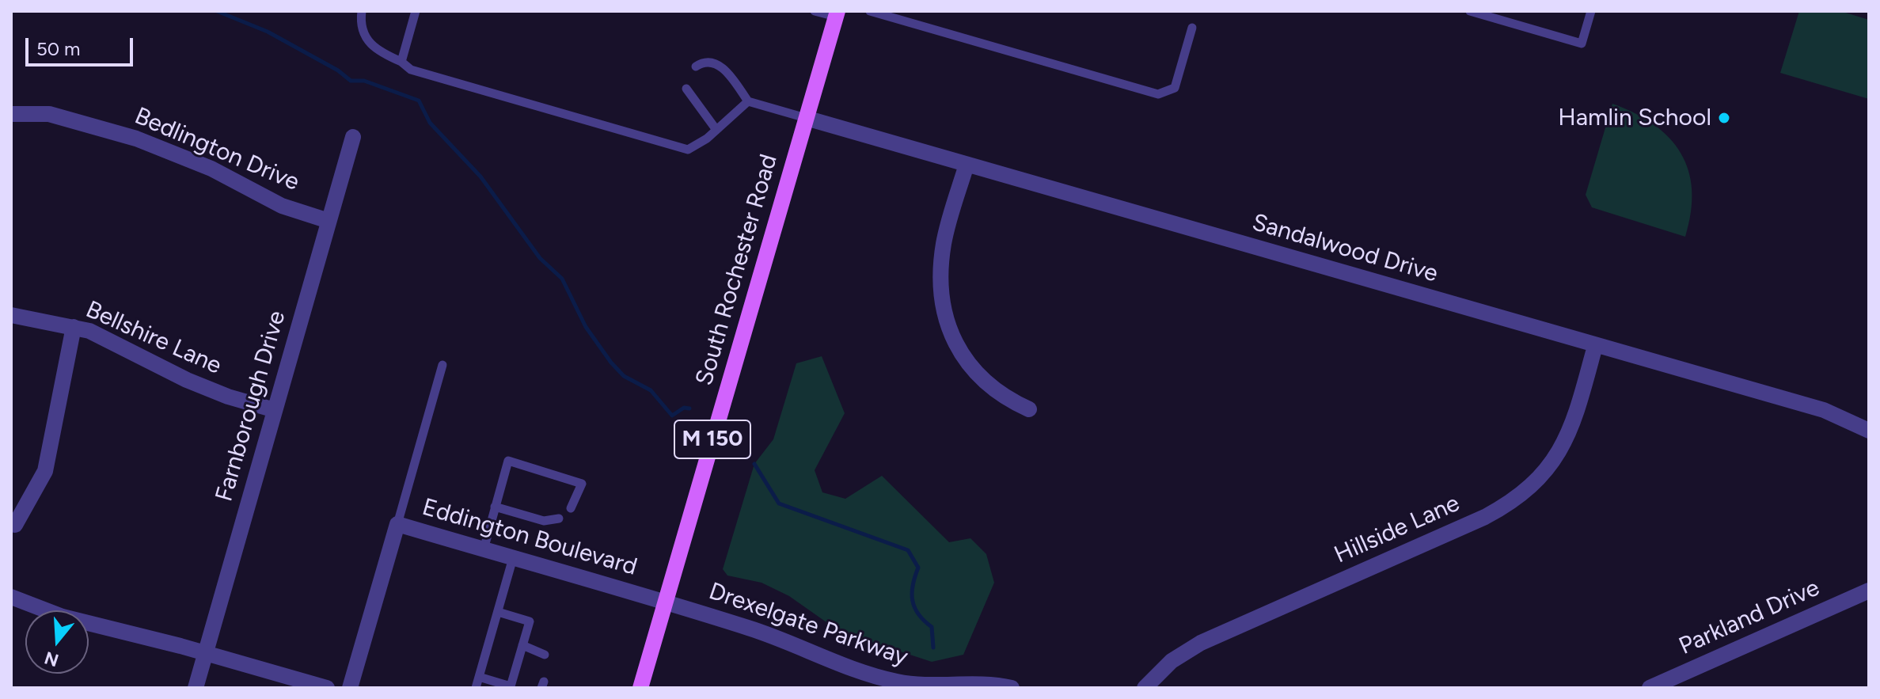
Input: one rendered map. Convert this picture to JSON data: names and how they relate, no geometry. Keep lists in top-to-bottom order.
{
  "streets": {
    "main road": ["South Rochester Road", "M 150"],
    "street": [
      "Bedlington Drive",
      "Sandalwood Drive",
      "Bellshire Lane",
      "Farnborough Drive",
      "Hillside Lane",
      "Eddington Boulevard",
      "Parkland Drive",
      "Drexelgate Parkway"
    ]
  },
  "crossings": [
    ["Bedlington Drive", "Farnborough Drive"],
    ["Sandalwood Drive", "South Rochester Road"],
    ["Sandalwood Drive", "Hillside Lane"],
    ["South Rochester Road", "Eddington Boulevard"],
    ["South Rochester Road", "Drexelgate Parkway"],
    ["Bellshire Lane", "Farnborough Drive"],
    ["Eddington Boulevard", "Drexelgate Parkway"]
  ],
  "places": ["Hamlin School"],
  "scale_bar": "50 m",
  "north": "bottom"
}
